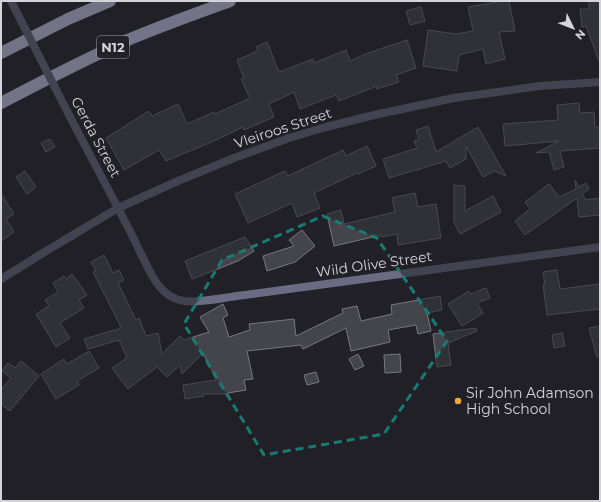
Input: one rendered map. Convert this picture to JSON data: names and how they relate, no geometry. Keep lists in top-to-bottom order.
{
  "streets": {
    "highway": ["N12"],
    "street": ["Vleiroos Street", "Gerda Street", "Wild Olive Street"]
  },
  "crossings": [
    ["Vleiroos Street", "Gerda Street"],
    ["Gerda Street", "Wild Olive Street"]
  ],
  "places": ["Sir John Adamson High School"],
  "north": "bottom right"
}
